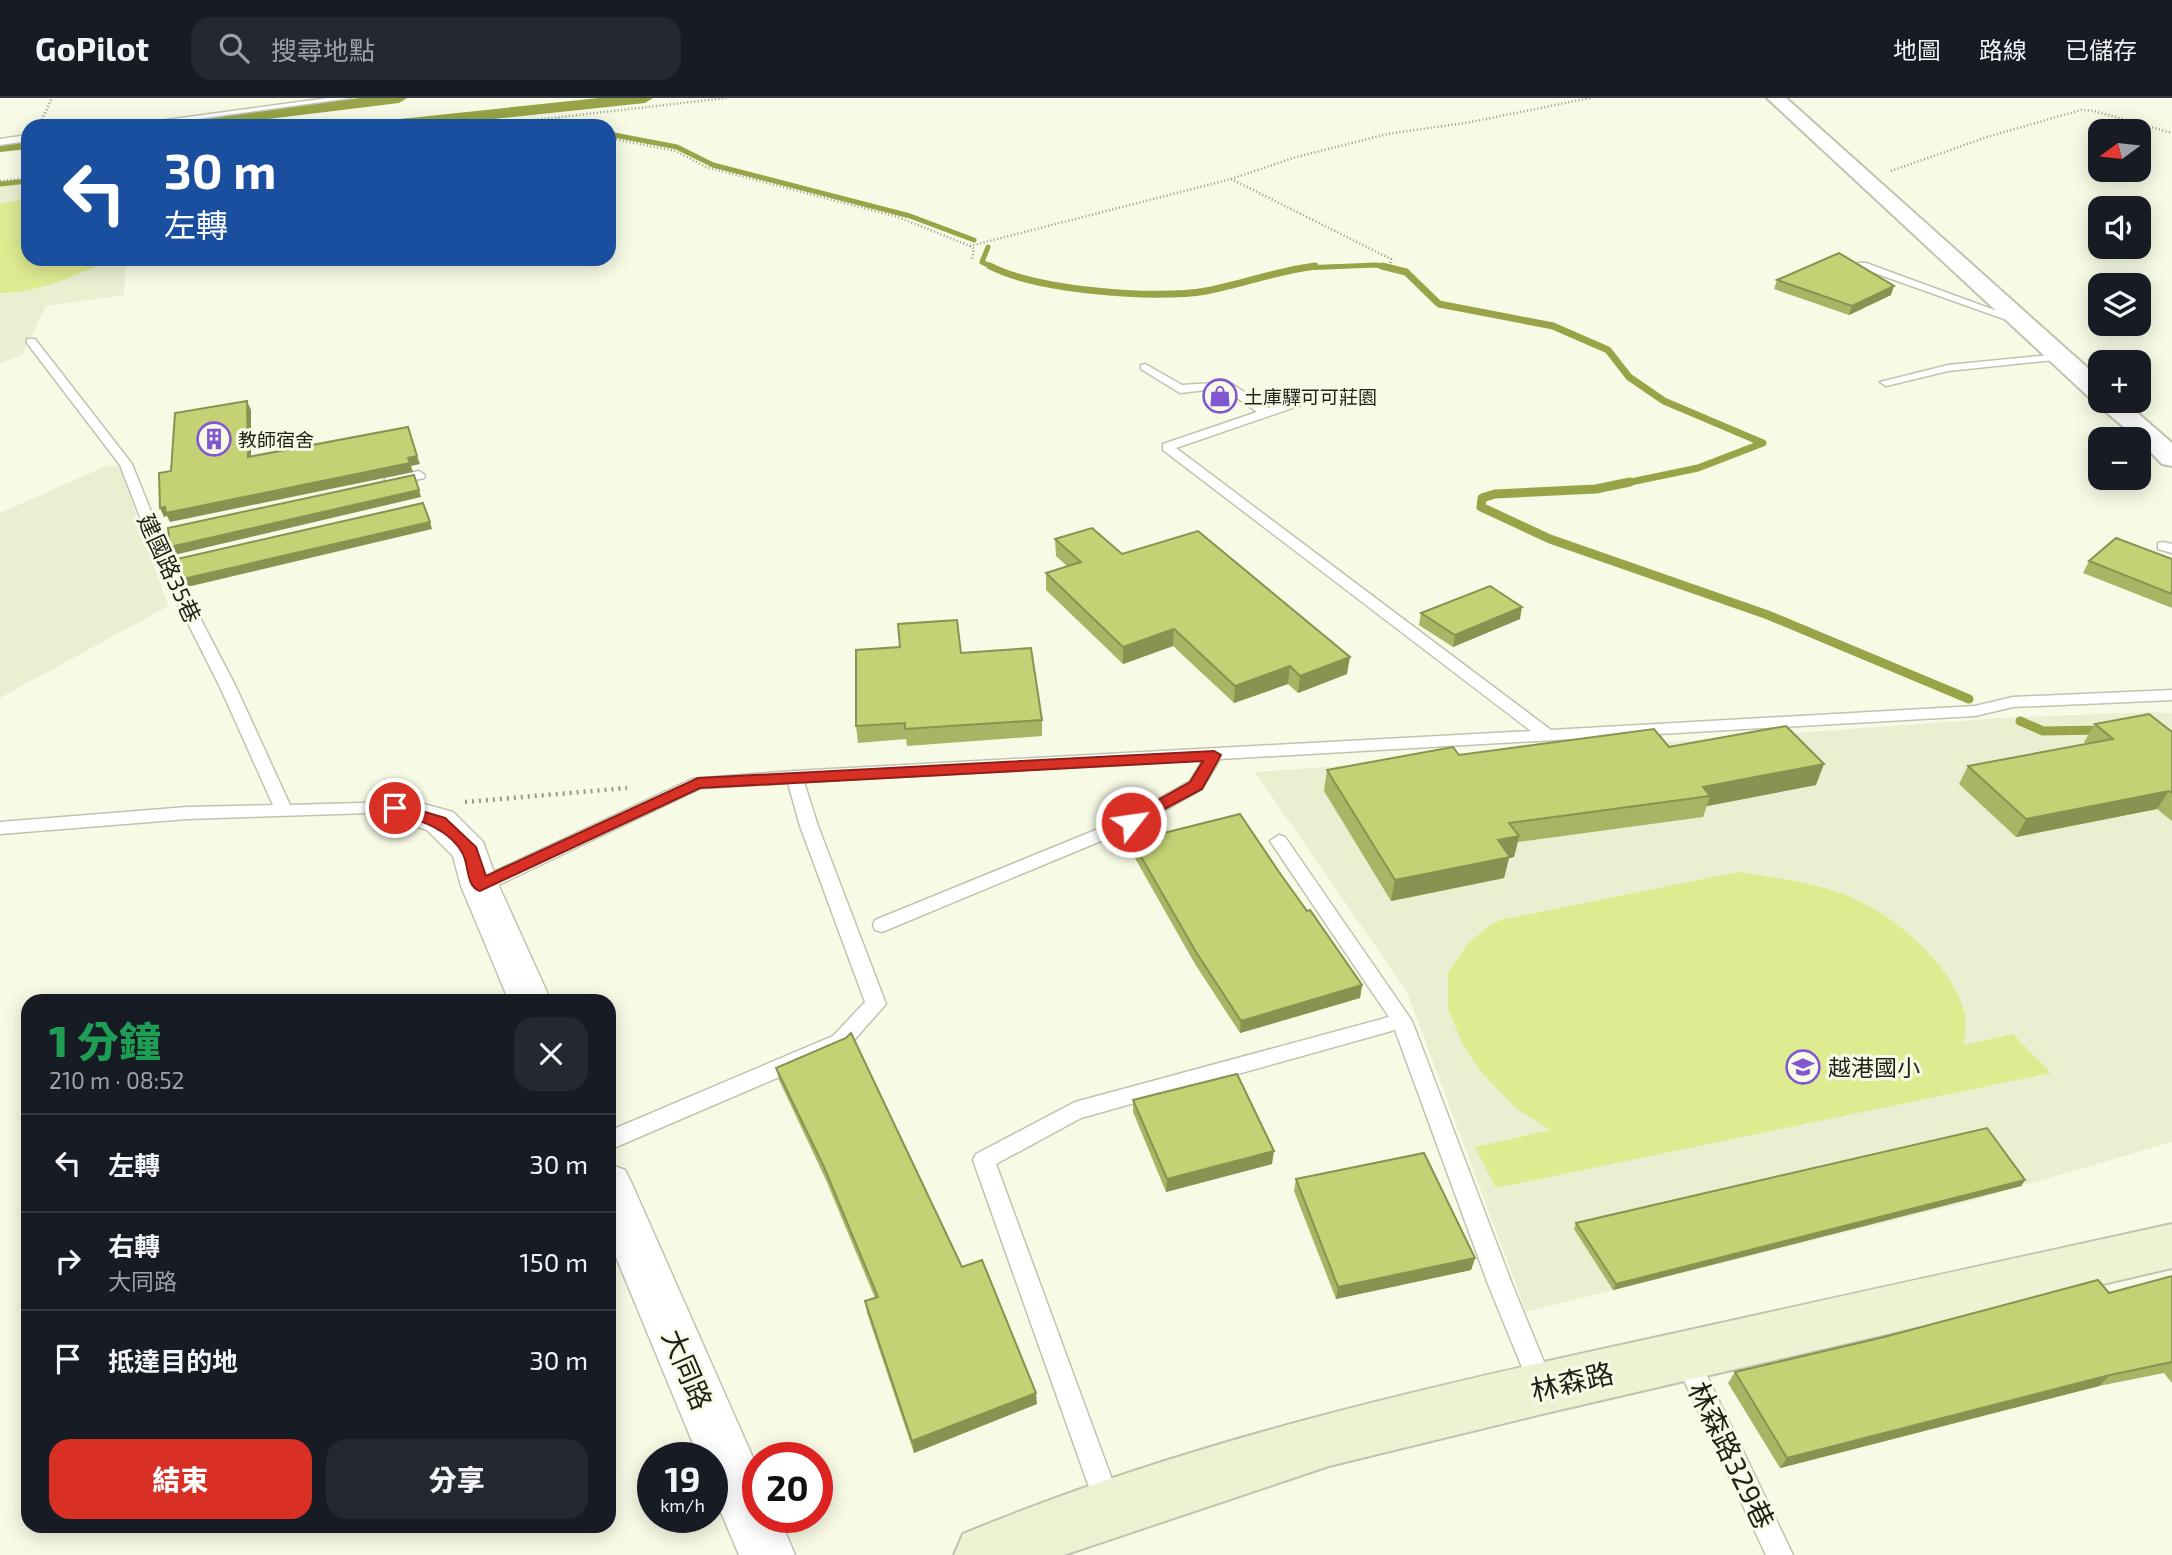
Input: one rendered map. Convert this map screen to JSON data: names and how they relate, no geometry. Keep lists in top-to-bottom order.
{
  "streets": {
    "main road": ["林森路"],
    "street": ["大同路"],
    "lane": ["建國路35巷", "林森路329巷"]
  },
  "crossings": [
    ["林森路", "林森路329巷"]
  ],
  "places": {
    "shop": ["土庫驛可可莊園"],
    "building": ["教師宿舍"],
    "school or university": ["越港國小"]
  },
  "north": "left",
  "page": {
    "header": "GoPilot",
    "search": "搜尋地點",
    "nav": ["地圖", "路線", "已儲存"],
    "map_buttons": ["+", "−"],
    "turn": ["30 m", "左轉"],
    "heading": ["1 分鐘", "210 m · 08:52"],
    "list": [
      {
        "name": "左轉",
        "value": "30 m"
      },
      {
        "name": "右轉",
        "note": "大同路",
        "value": "150 m"
      },
      {
        "name": "抵達目的地",
        "value": "30 m"
      }
    ],
    "buttons": ["結束", "分享"],
    "speed": "19 km/h",
    "limit": "20"
  }
}
